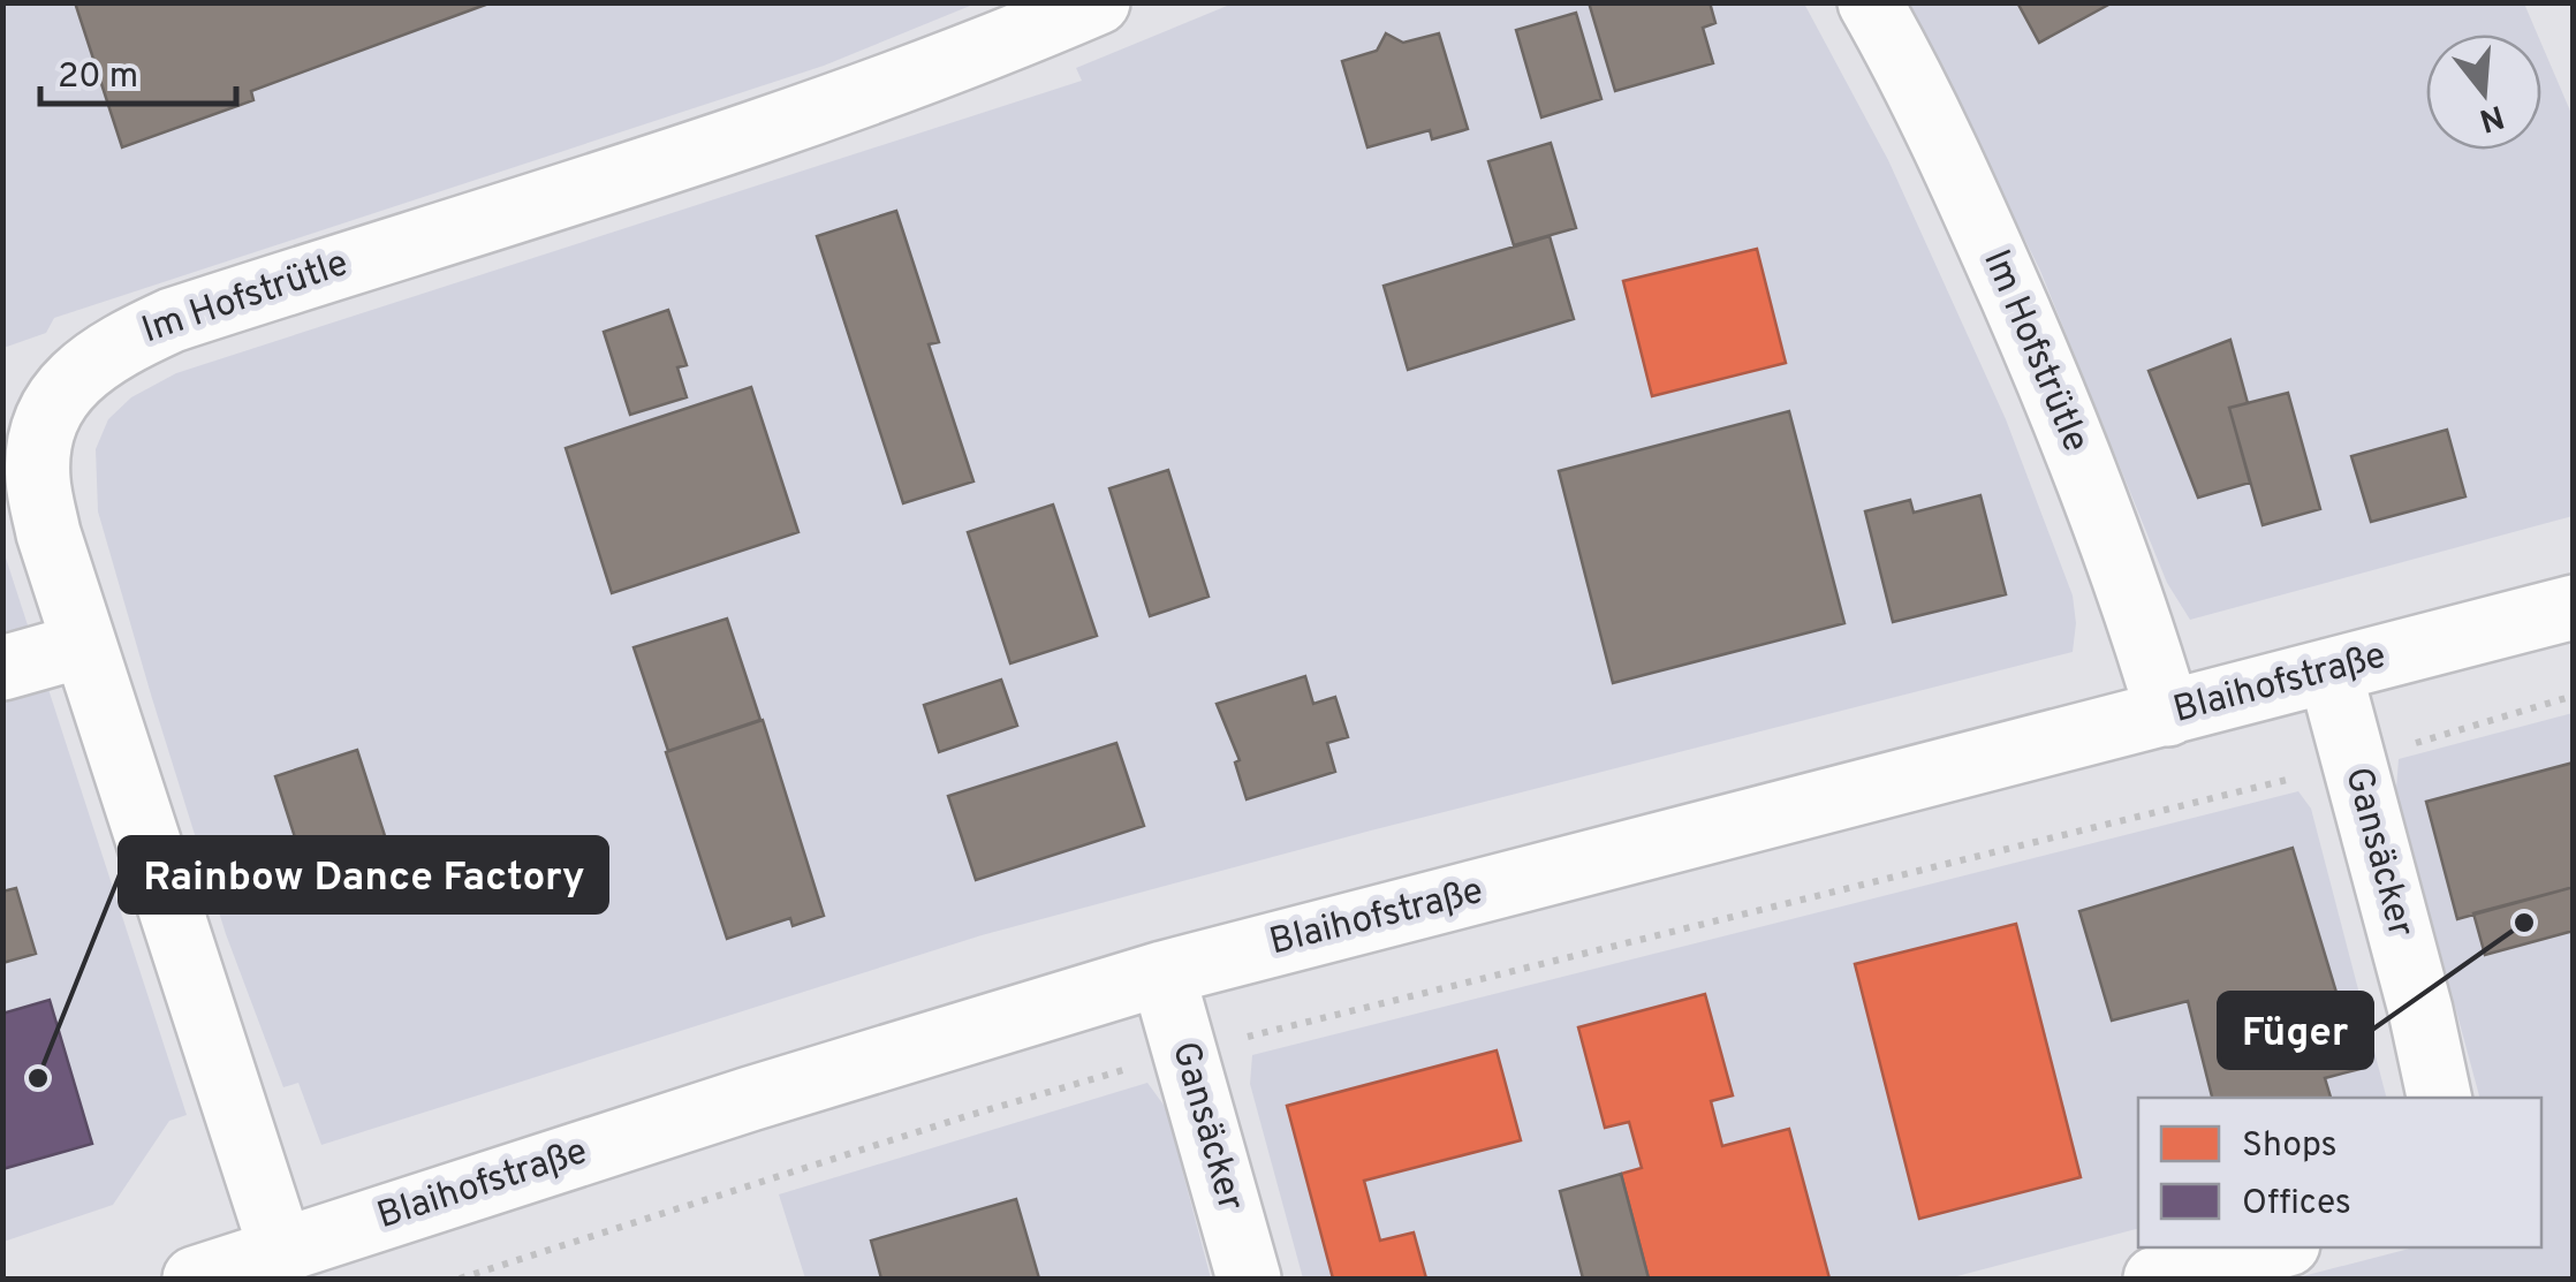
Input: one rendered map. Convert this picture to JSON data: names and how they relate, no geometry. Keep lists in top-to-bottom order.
{
  "streets": {
    "street": ["Im Hofstrütle", "Blaihofstraße", "Gansäcker"]
  },
  "crossings": [
    ["Im Hofstrütle", "Blaihofstraße"],
    ["Blaihofstraße", "Gansäcker"]
  ],
  "places": ["Füger", "Rainbow Dance Factory"],
  "legend": ["Shops", "Offices"],
  "scale_bar": "20 m",
  "north": "bottom"
}
